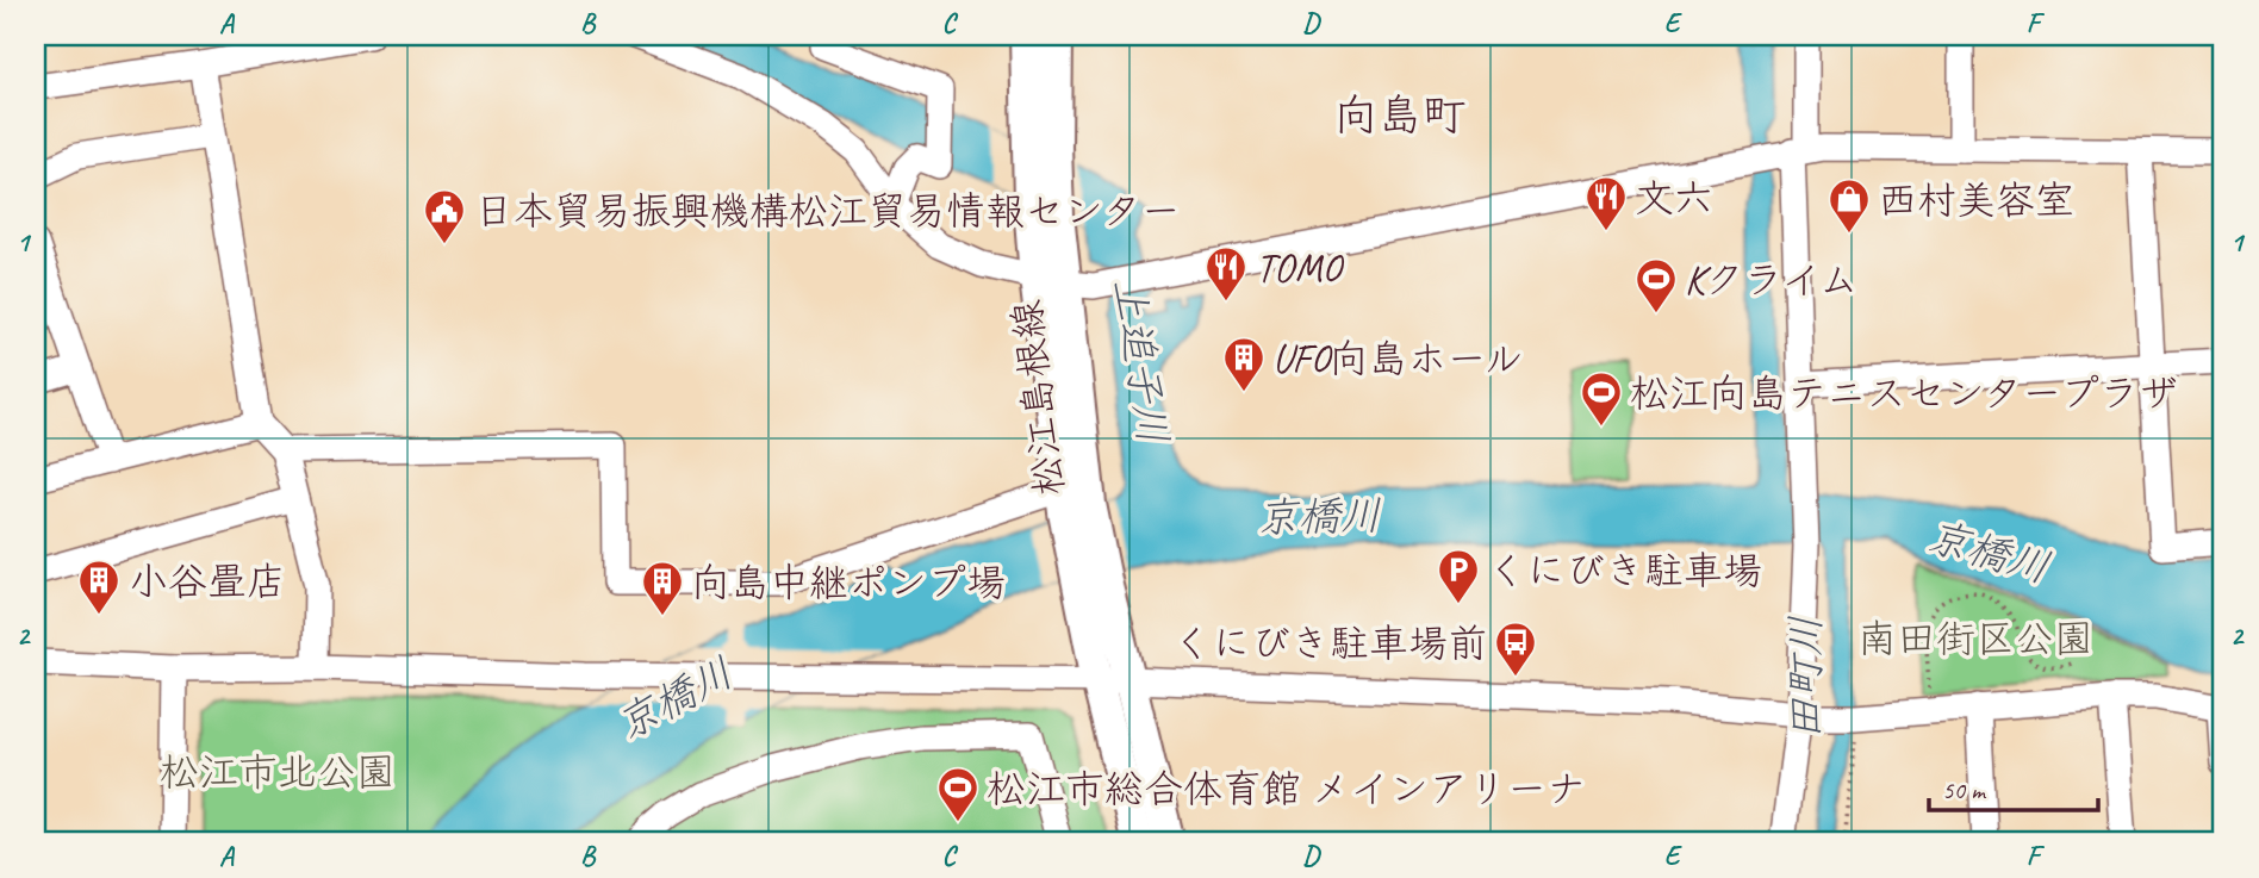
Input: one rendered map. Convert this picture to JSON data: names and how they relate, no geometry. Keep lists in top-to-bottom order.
{
  "streets": {
    "main road": ["松江島根線"]
  },
  "districts": ["向島町"],
  "water": ["上追子川", "京橋川", "田町川"],
  "parks": ["南田街区公園", "松江市北公園"],
  "places": {
    "restaurant": ["文六", "TOMO"],
    "shop": ["西村美容室"],
    "public building": ["日本貿易振興機構松江貿易情報センター"],
    "sports": ["Kクライム", "松江向島テニスセンタープラザ", "松江市総合体育館 メインアリーナ"],
    "building": ["UFO向島ホール", "小谷畳店", "向島中継ポンプ場"],
    "parking": ["くにびき駐車場"],
    "bus stop": ["くにびき駐車場前"]
  },
  "scale_bar": "50 m",
  "grid": {
    "columns": [
      "A",
      "B",
      "C",
      "D",
      "E",
      "F"
    ],
    "rows": ["1", "2"]
  }
}
